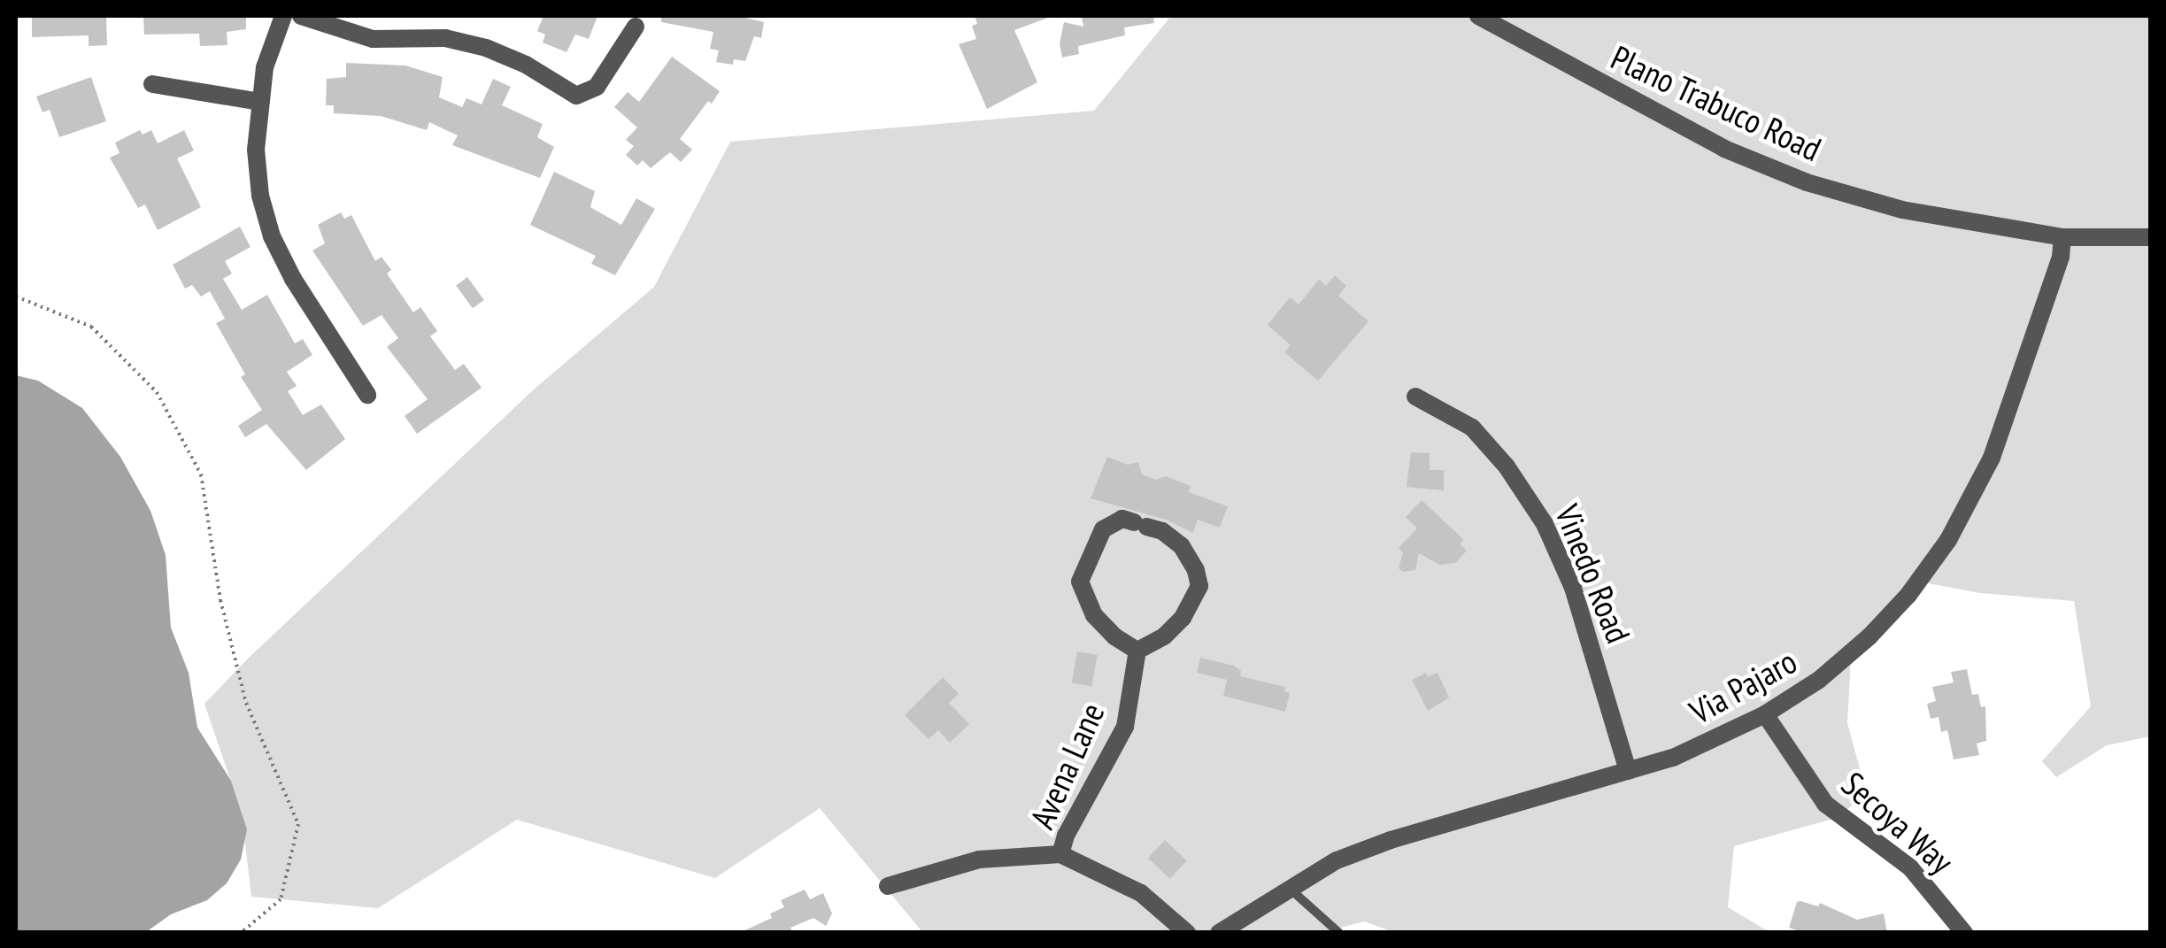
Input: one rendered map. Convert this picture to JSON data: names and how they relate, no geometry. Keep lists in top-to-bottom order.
{
  "streets": {
    "street": [
      "Plano Trabuco Road",
      "Vinedo Road",
      "Via Pajaro",
      "Avena Lane",
      "Secoya Way"
    ]
  },
  "crossings": [
    ["Plano Trabuco Road", "Via Pajaro"],
    ["Vinedo Road", "Via Pajaro"],
    ["Via Pajaro", "Secoya Way"]
  ]
}
